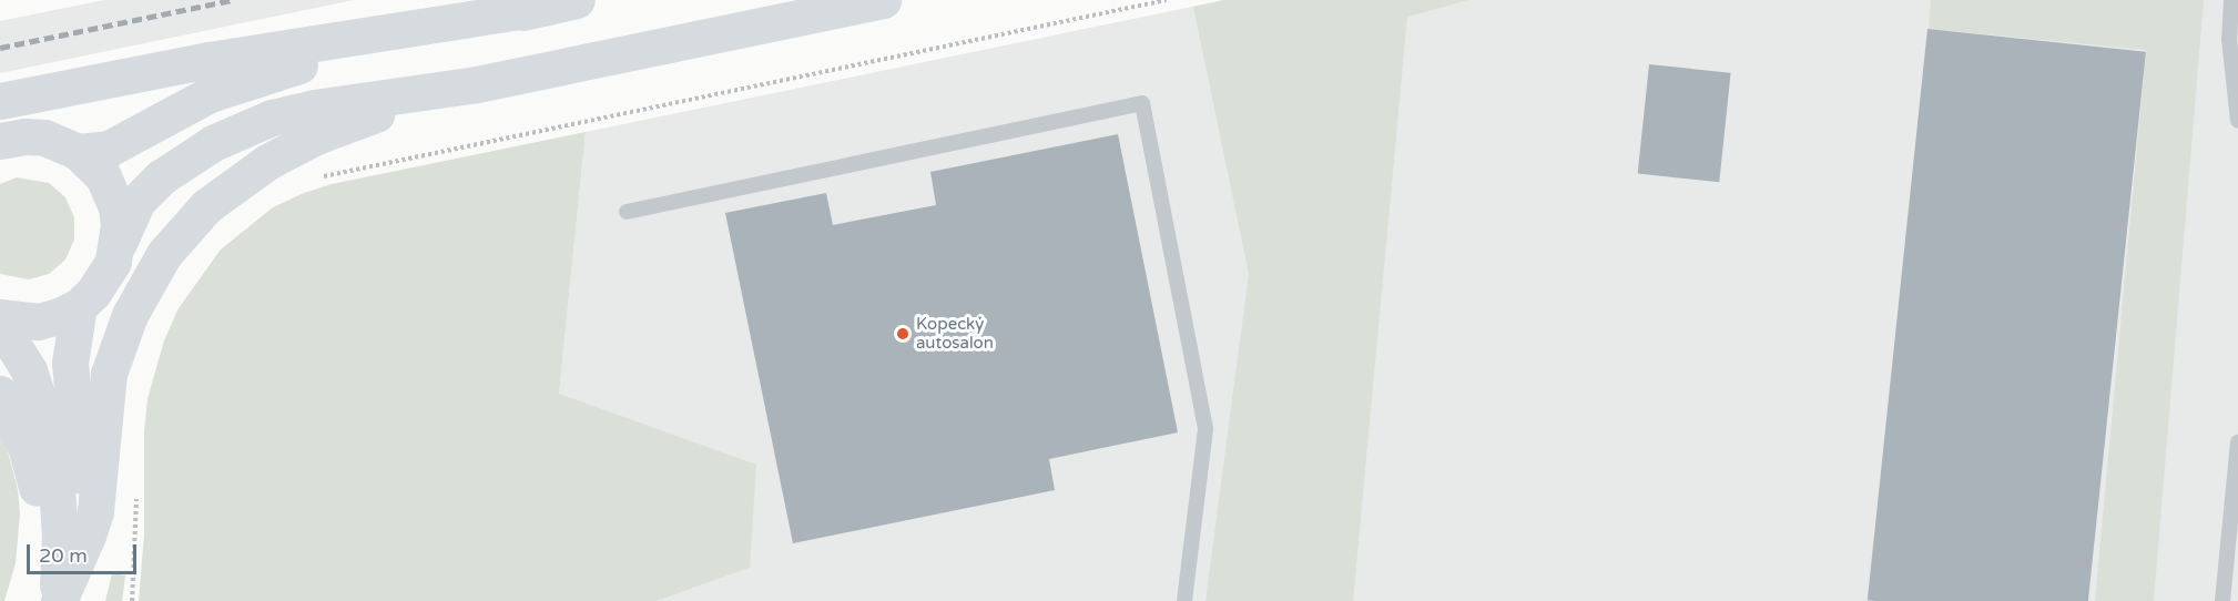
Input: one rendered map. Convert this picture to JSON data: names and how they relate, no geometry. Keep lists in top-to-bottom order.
{
  "places": ["Kopecký autosalon"],
  "scale_bar": "20 m"
}
